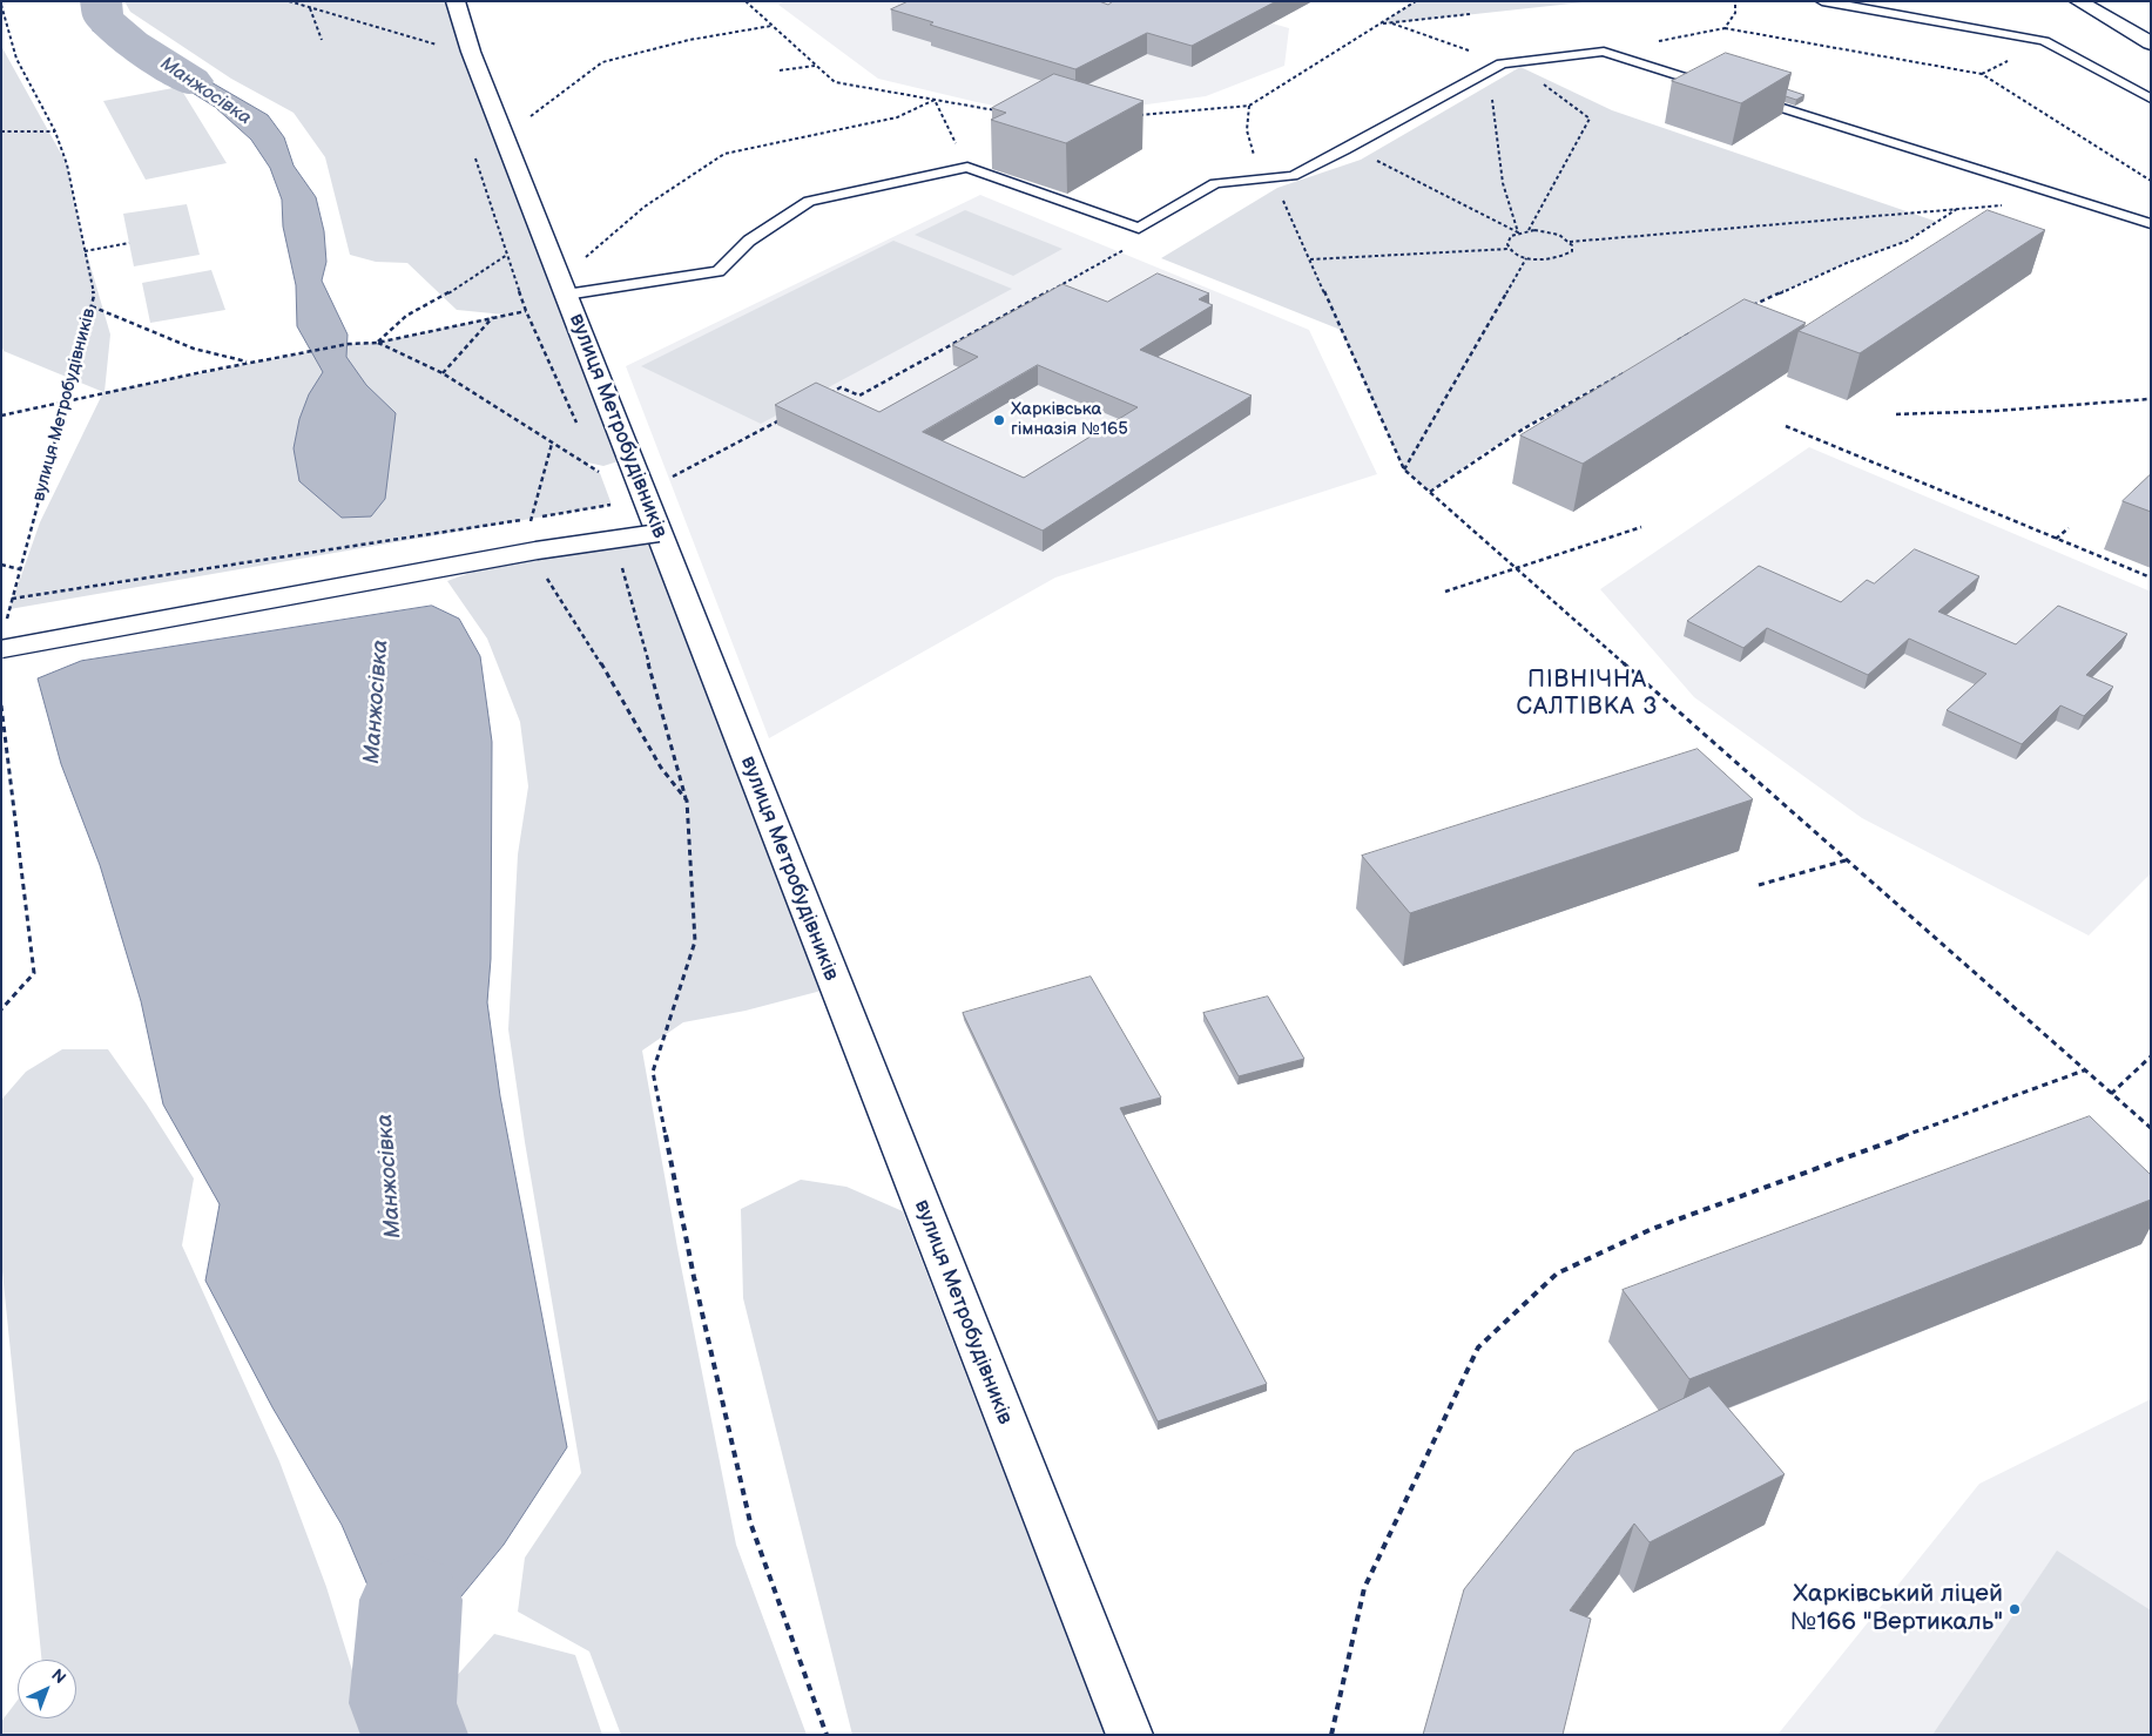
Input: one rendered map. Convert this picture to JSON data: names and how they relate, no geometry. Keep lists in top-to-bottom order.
{
  "streets": {
    "street": ["вулиця Метробудівників"]
  },
  "districts": ["ПІВНІЧНА САЛТІВКА 3"],
  "water": ["Манжосівка"],
  "places": ["Харківська гімназія №165", "Харківський ліцей №166 \"Вертикаль\""],
  "north": "top right"
}
